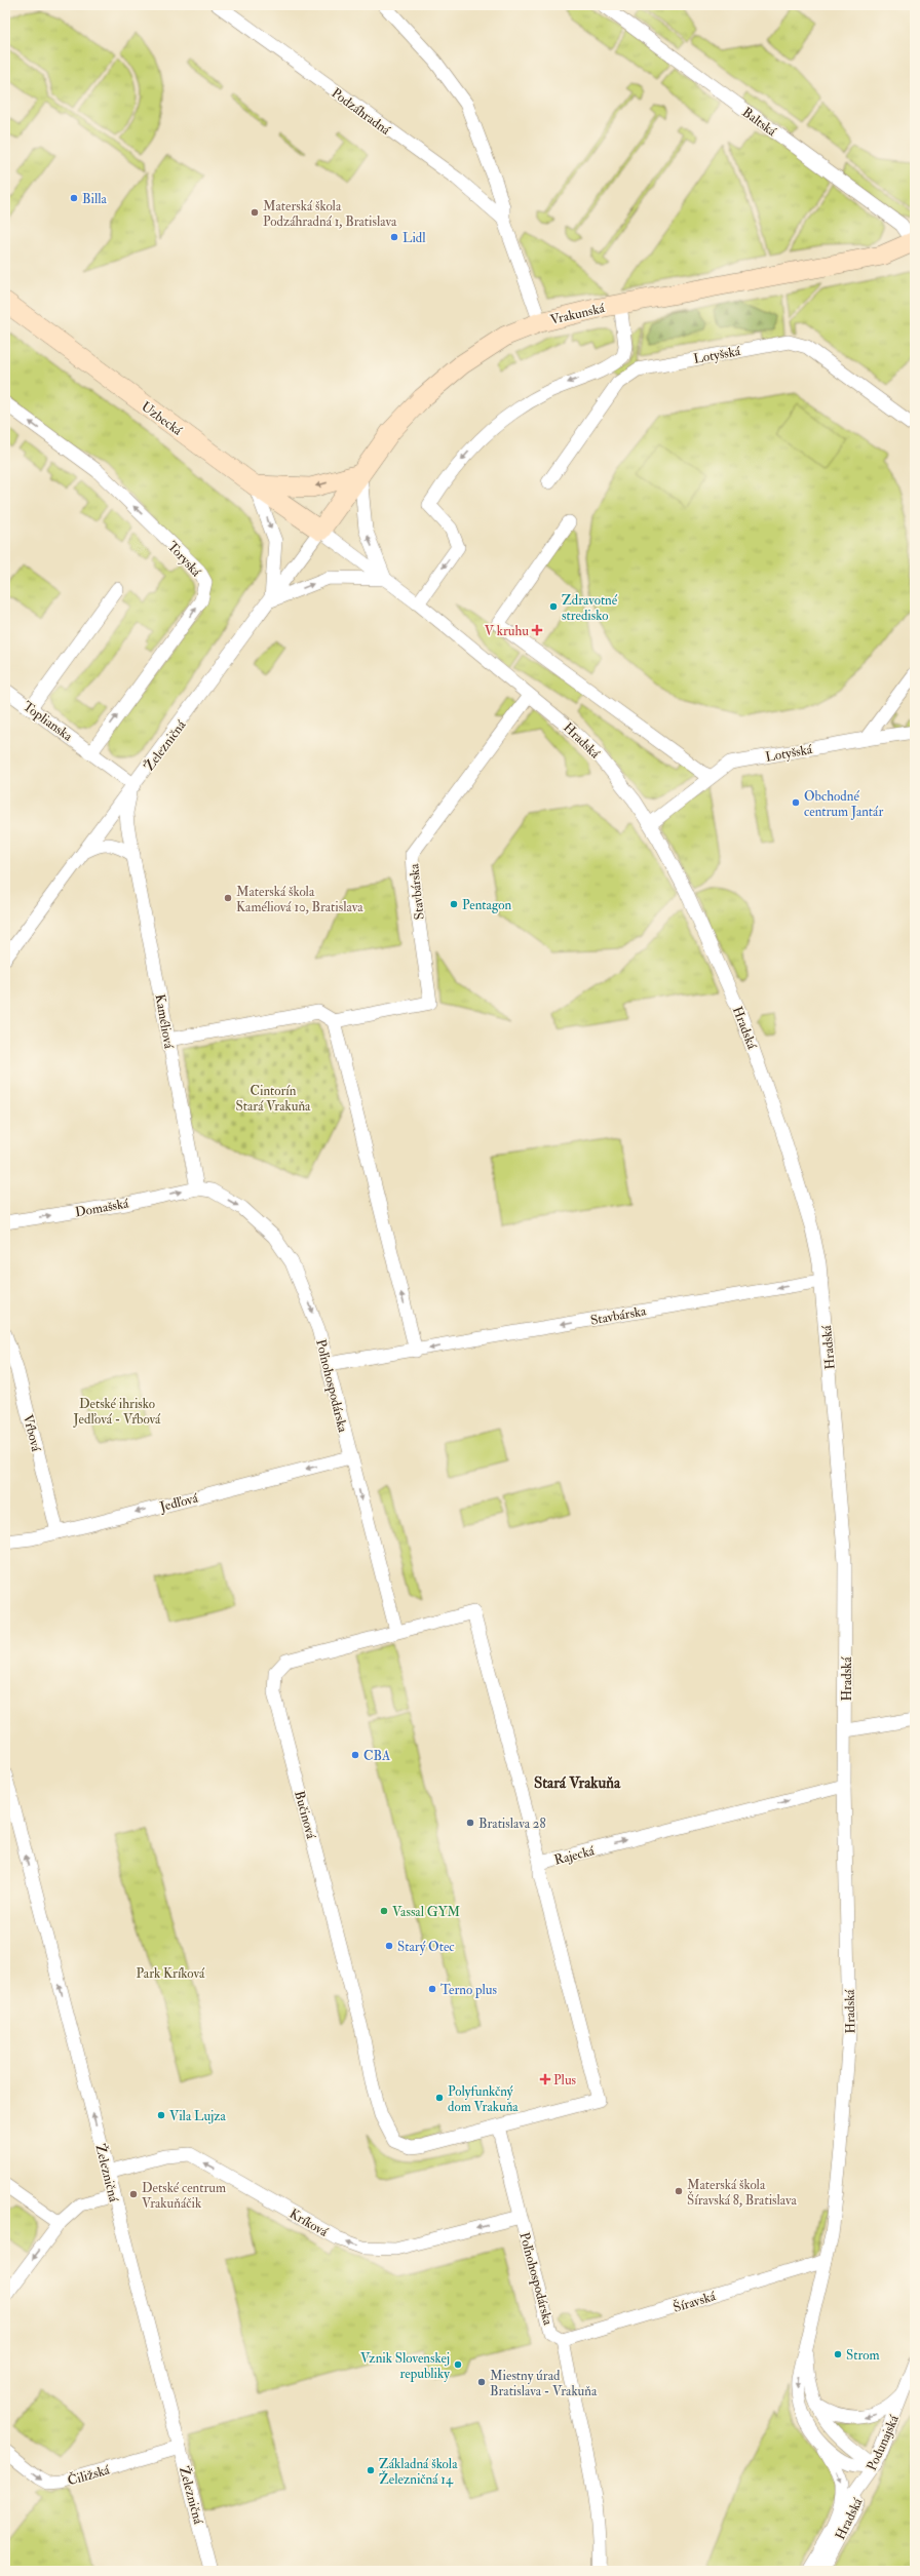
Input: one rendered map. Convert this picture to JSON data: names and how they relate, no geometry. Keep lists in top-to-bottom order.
{
  "streets": {
    "street": [
      "Podzáhradná",
      "Baltská",
      "Vrakunská",
      "Lotyšská",
      "Uzbecká",
      "Toryská",
      "Toplianska",
      "Hradská",
      "Železničná",
      "Stavbárska",
      "Kaméliová",
      "Domašská",
      "Poľnohospodárska",
      "Vŕbová",
      "Jedľová",
      "Bučinová",
      "Rajecká",
      "Kríková",
      "Šíravská",
      "Podunajská",
      "Čiližská"
    ]
  },
  "crossings": [
    ["Podzáhradná", "Vrakunská"],
    ["Baltská", "Vrakunská"],
    ["Vrakunská", "Uzbecká"],
    ["Vrakunská", "Hradská"],
    ["Vrakunská", "Železničná"],
    ["Lotyšská", "Hradská"],
    ["Uzbecká", "Hradská"],
    ["Uzbecká", "Železničná"],
    ["Toryská", "Toplianska"],
    ["Toplianska", "Železničná"],
    ["Toplianska", "Kaméliová"],
    ["Hradská", "Železničná"],
    ["Hradská", "Stavbárska"],
    ["Hradská", "Rajecká"],
    ["Hradská", "Šíravská"],
    ["Hradská", "Podunajská"],
    ["Železničná", "Kaméliová"],
    ["Železničná", "Kríková"],
    ["Železničná", "Čiližská"],
    ["Stavbárska", "Poľnohospodárska"],
    ["Kaméliová", "Domašská"],
    ["Kaméliová", "Poľnohospodárska"],
    ["Domašská", "Poľnohospodárska"],
    ["Poľnohospodárska", "Jedľová"],
    ["Poľnohospodárska", "Bučinová"],
    ["Poľnohospodárska", "Kríková"],
    ["Poľnohospodárska", "Šíravská"],
    ["Vŕbová", "Jedľová"],
    ["Bučinová", "Rajecká"]
  ],
  "one_way": [
    "Stavbárska",
    "Domašská",
    "Jedľová",
    "Rajecká",
    "Kríková",
    "Čiližská"
  ],
  "districts": ["Stará Vrakuňa"],
  "parks": ["Cintorín Stará Vrakuňa", "Detské ihrisko Jedľová - Vŕbová", "Park Kríková"],
  "places": {
    "other": [
      "Billa",
      "Materská škola Podzáhradná 1, Bratislava",
      "Lidl",
      "Zdravotné stredisko",
      "Obchodné centrum Jantár",
      "Materská škola Kaméliová 10, Bratislava",
      "Pentagon",
      "CBA",
      "Bratislava 28",
      "Vassal GYM",
      "Starý Otec",
      "Terno plus",
      "Polyfunkčný dom Vrakuňa",
      "Vila Lujza",
      "Materská škola Šíravská 8, Bratislava",
      "Detské centrum Vrakuňáčik",
      "Strom",
      "Vznik Slovenskej republiky",
      "Miestny úrad Bratislava - Vrakuňa",
      "Základná škola Železničná 14"
    ],
    "health": ["V kruhu", "Plus"]
  }
}
